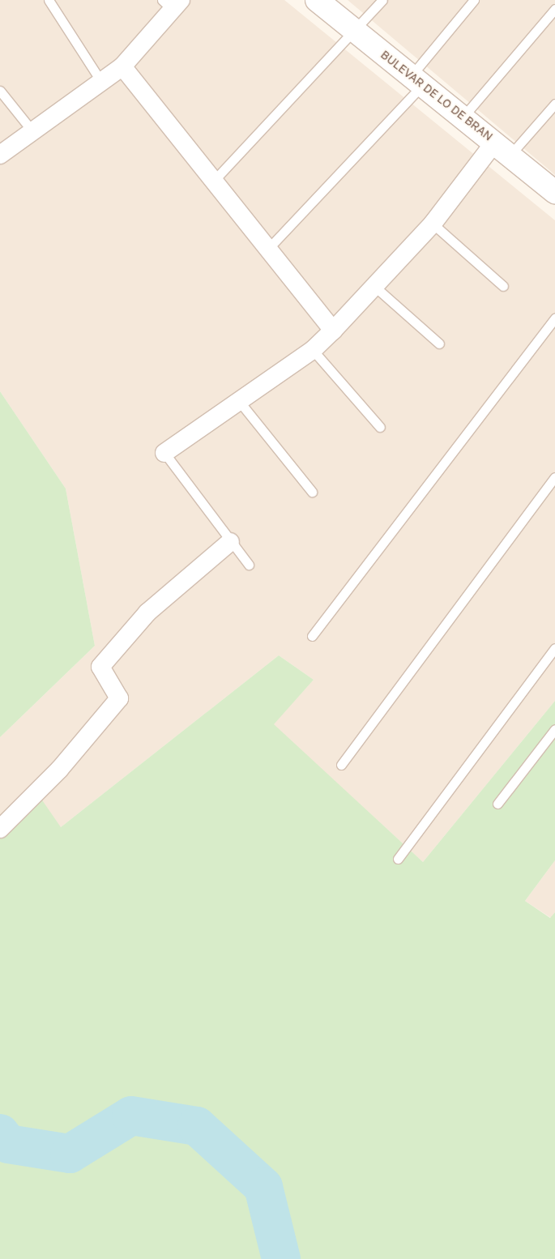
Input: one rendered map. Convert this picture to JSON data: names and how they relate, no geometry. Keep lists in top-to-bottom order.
{
  "streets": {
    "street": ["BULEVAR DE LO DE BRAN"]
  }
}
